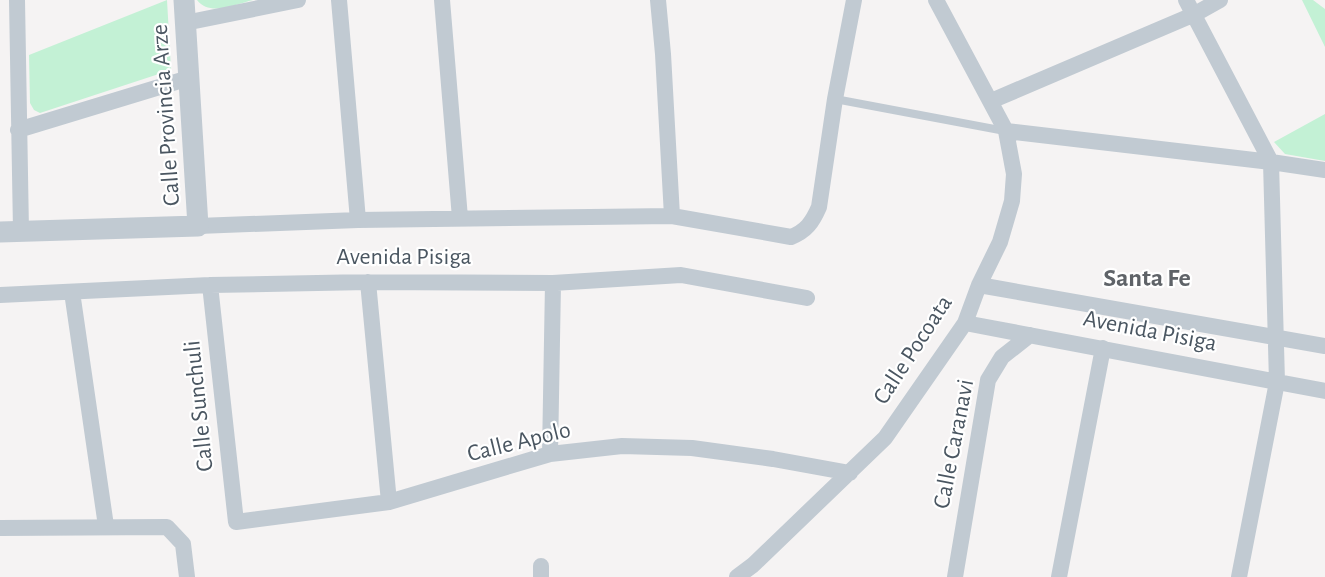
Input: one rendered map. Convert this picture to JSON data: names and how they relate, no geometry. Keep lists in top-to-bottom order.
{
  "streets": {
    "street": [
      "Calle Provincia Arze",
      "Avenida Pisiga",
      "Calle Pocoata",
      "Calle Sunchuli",
      "Calle Apolo",
      "Calle Caranavi"
    ]
  },
  "crossings": [
    ["Calle Provincia Arze", "Avenida Pisiga"],
    ["Avenida Pisiga", "Calle Pocoata"],
    ["Avenida Pisiga", "Calle Sunchuli"],
    ["Avenida Pisiga", "Calle Caranavi"],
    ["Calle Pocoata", "Calle Apolo"],
    ["Calle Sunchuli", "Calle Apolo"]
  ],
  "districts": ["Santa Fe"]
}
